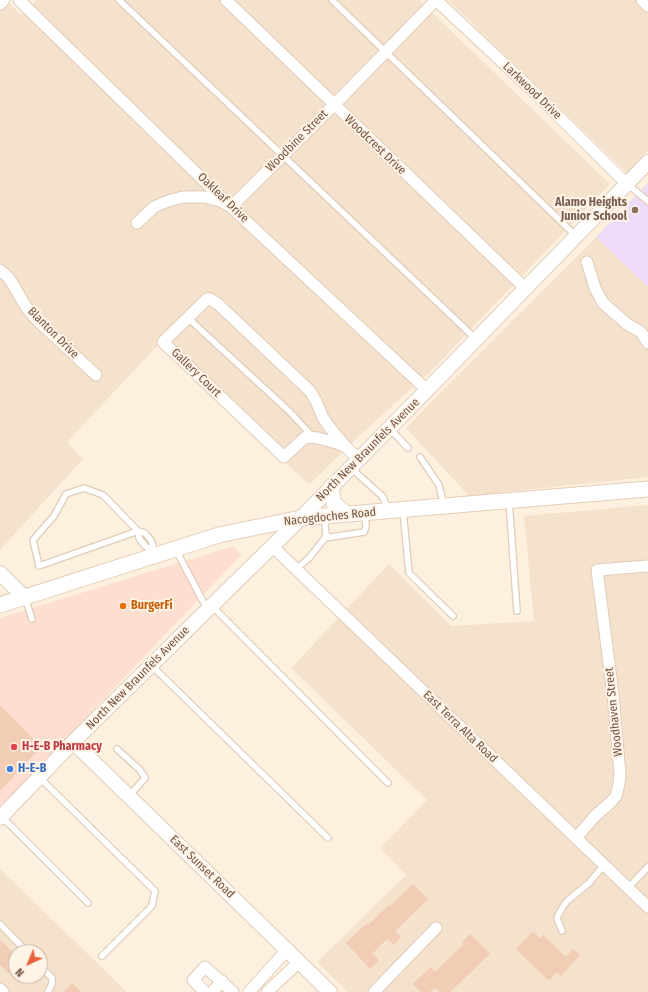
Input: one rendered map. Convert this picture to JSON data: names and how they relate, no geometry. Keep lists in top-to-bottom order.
{
  "streets": {
    "main road": ["Nacogdoches Road"],
    "street": [
      "Larkwood Drive",
      "Woodbine Street",
      "Woodcrest Drive",
      "Oakleaf Drive",
      "Blanton Drive",
      "Gallery Court",
      "North New Braunfels Avenue",
      "Woodhaven Street",
      "East Terra Alta Road",
      "East Sunset Road"
    ]
  },
  "crossings": [
    ["Larkwood Drive", "Woodbine Street"],
    ["Larkwood Drive", "North New Braunfels Avenue"],
    ["Woodbine Street", "Woodcrest Drive"],
    ["Woodbine Street", "Oakleaf Drive"],
    ["Woodcrest Drive", "North New Braunfels Avenue"],
    ["Oakleaf Drive", "North New Braunfels Avenue"],
    ["Gallery Court", "North New Braunfels Avenue"],
    ["North New Braunfels Avenue", "Nacogdoches Road"],
    ["North New Braunfels Avenue", "East Terra Alta Road"],
    ["North New Braunfels Avenue", "East Sunset Road"],
    ["Woodhaven Street", "East Terra Alta Road"]
  ],
  "places": [
    "Alamo Heights Junior School",
    "BurgerFi",
    "H-E-B Pharmacy",
    "H-E-B"
  ],
  "north": "bottom left"
}
